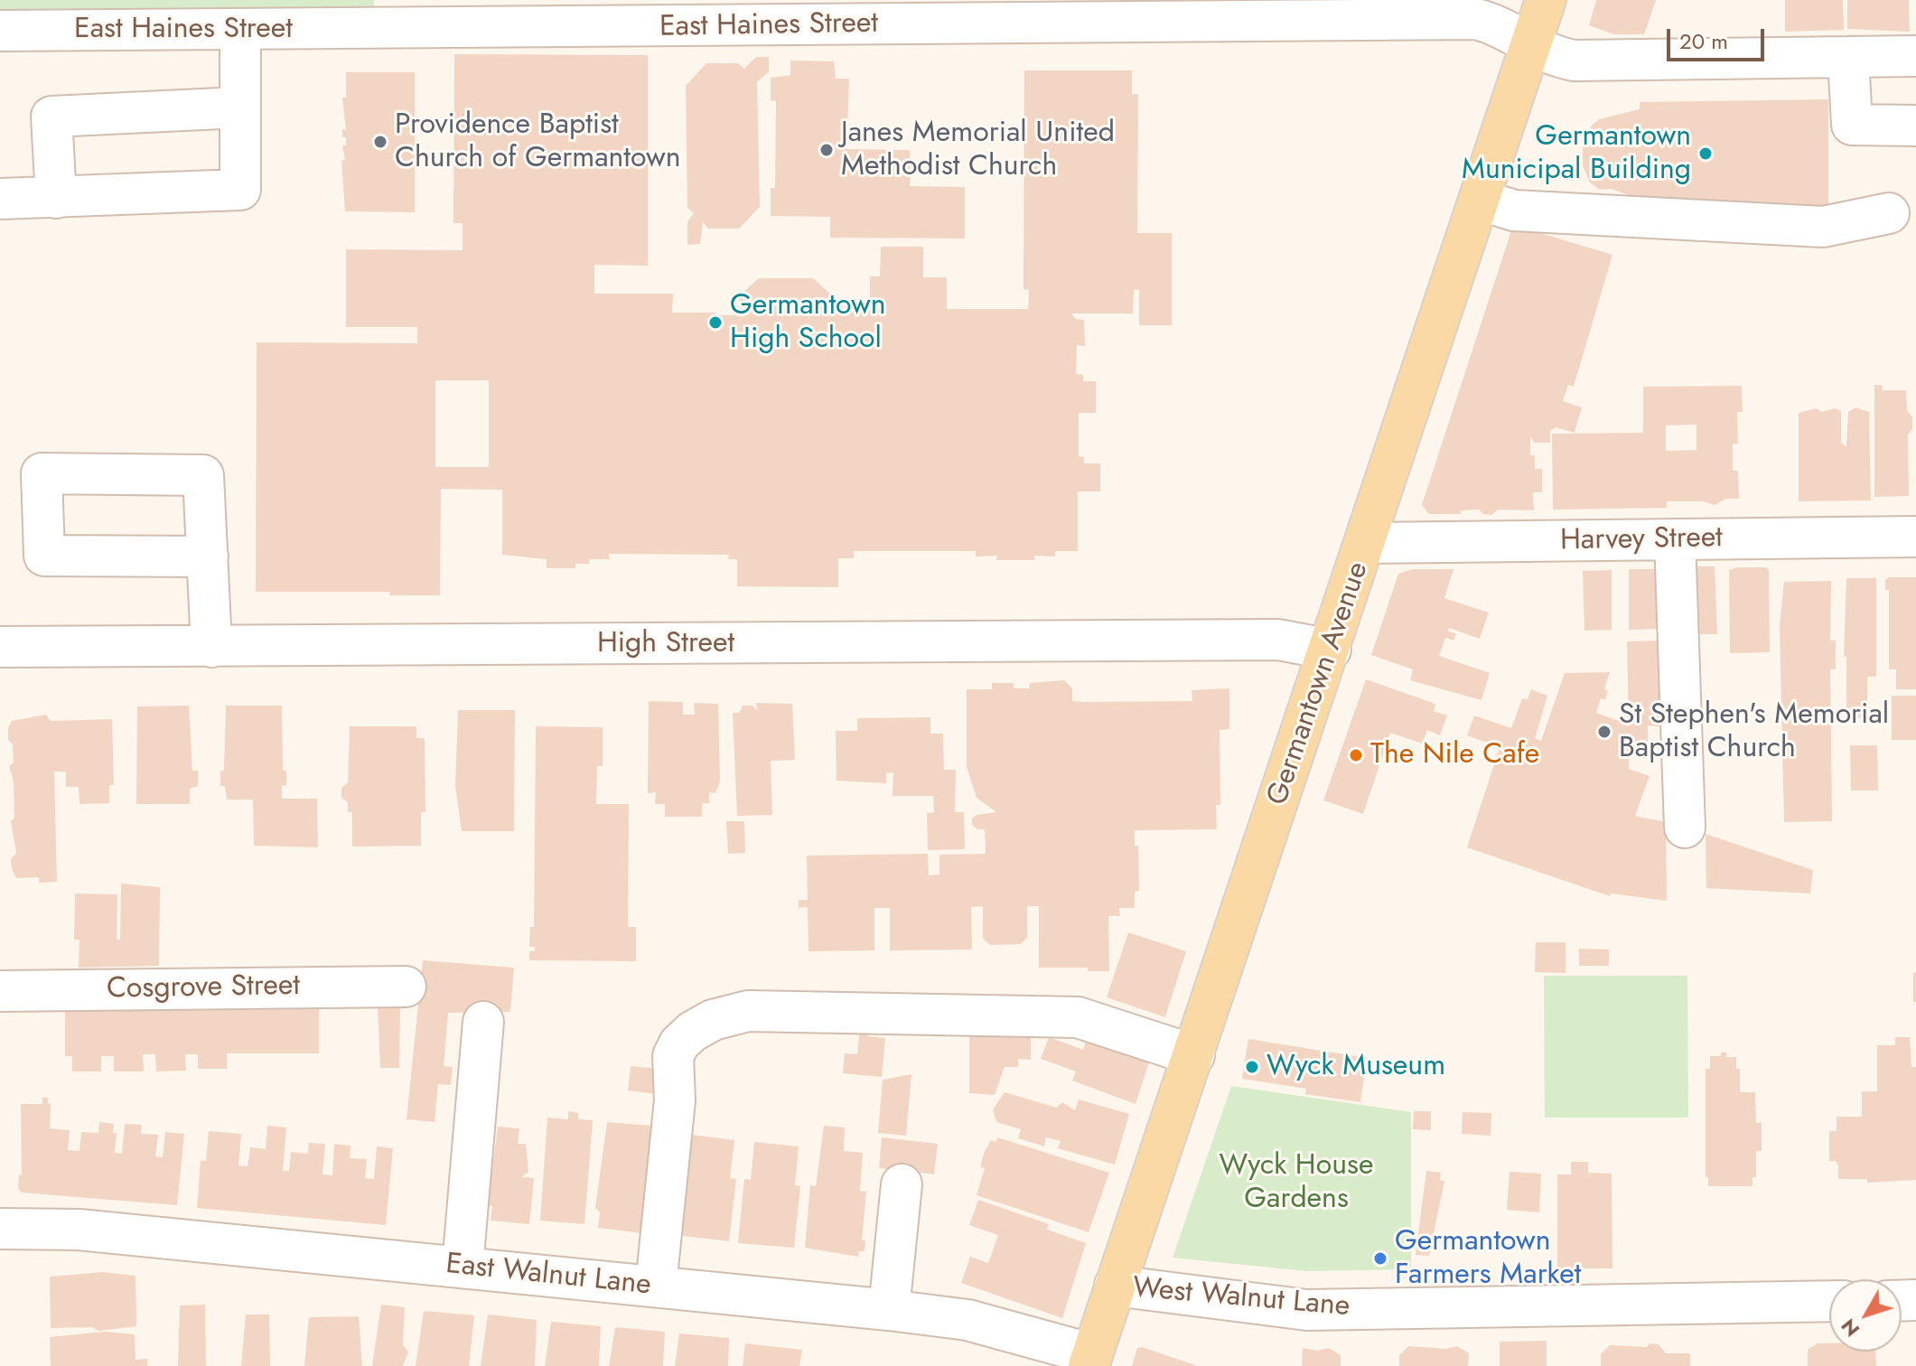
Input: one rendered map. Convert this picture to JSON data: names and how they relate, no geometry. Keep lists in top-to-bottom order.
{
  "streets": {
    "main road": ["Germantown Avenue"],
    "street": [
      "East Haines Street",
      "Harvey Street",
      "High Street",
      "Cosgrove Street",
      "East Walnut Lane",
      "West Walnut Lane"
    ]
  },
  "crossings": [
    ["East Haines Street", "Germantown Avenue"],
    ["Harvey Street", "Germantown Avenue"],
    ["High Street", "Germantown Avenue"],
    ["Germantown Avenue", "East Walnut Lane"],
    ["Germantown Avenue", "West Walnut Lane"]
  ],
  "parks": ["Wyck House Gardens"],
  "places": [
    "Providence Baptist Church of Germantown",
    "Janes Memorial United Methodist Church",
    "Germantown Municipal Building",
    "Germantown High School",
    "St Stephen's Memorial Baptist Church",
    "The Nile Cafe",
    "Wyck Museum",
    "Germantown Farmers Market"
  ],
  "scale_bar": "20 m",
  "north": "bottom left"
}
